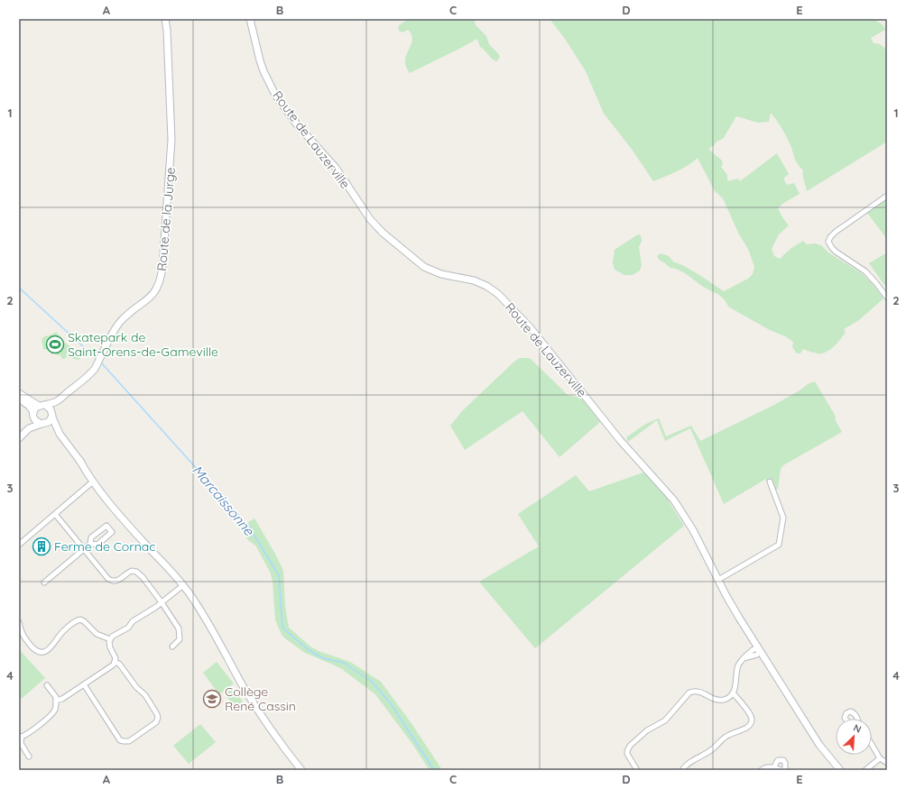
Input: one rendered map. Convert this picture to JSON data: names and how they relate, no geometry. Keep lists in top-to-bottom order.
{
  "streets": {
    "street": ["Route de Lauzerville", "Route de la Jurge"]
  },
  "water": ["Marcaissonne"],
  "places": {
    "sports": ["Skatepark de Saint-Orens-de-Gameville"],
    "building": ["Ferme de Cornac"],
    "school or university": ["Collège René Cassin"]
  },
  "north": "top right",
  "grid": {
    "columns": [
      "A",
      "B",
      "C",
      "D",
      "E"
    ],
    "rows": [
      "1",
      "2",
      "3",
      "4"
    ]
  }
}
